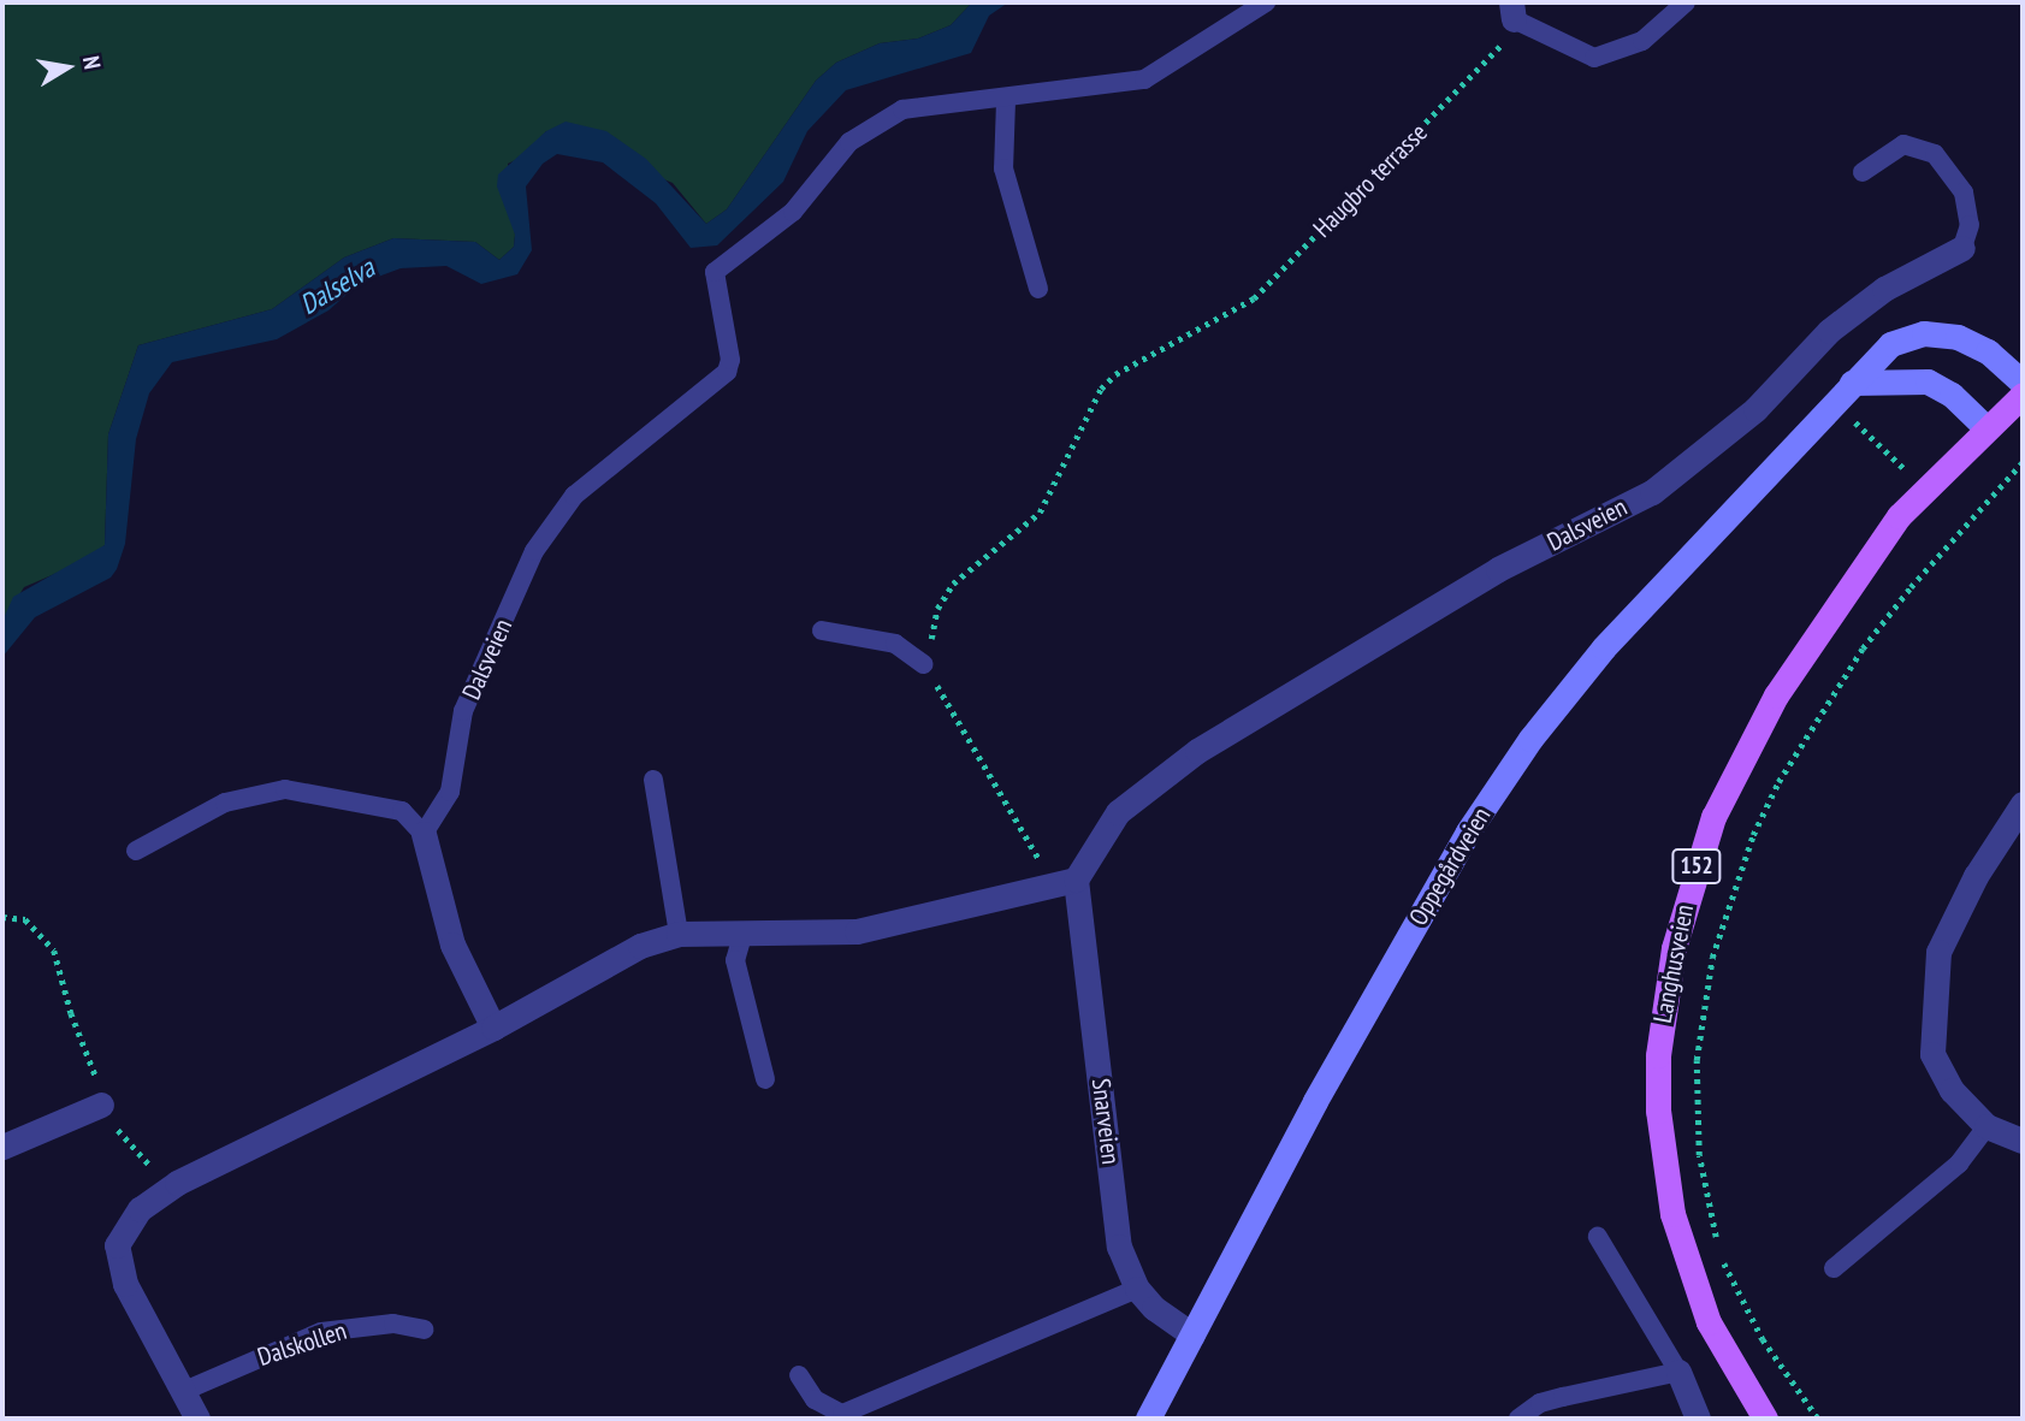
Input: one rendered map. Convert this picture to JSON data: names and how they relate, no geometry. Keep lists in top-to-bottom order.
{
  "streets": {
    "main road": ["Oppegårdveien", "152", "Langhusveien"],
    "street": ["Dalsveien", "Snarveien"],
    "lane": ["Dalskollen"],
    "path": ["Haugbro terrasse"]
  },
  "crossings": [
    ["Dalsveien", "Snarveien"],
    ["Oppegårdveien", "Snarveien"]
  ],
  "water": ["Dalselva"],
  "north": "right"
}
